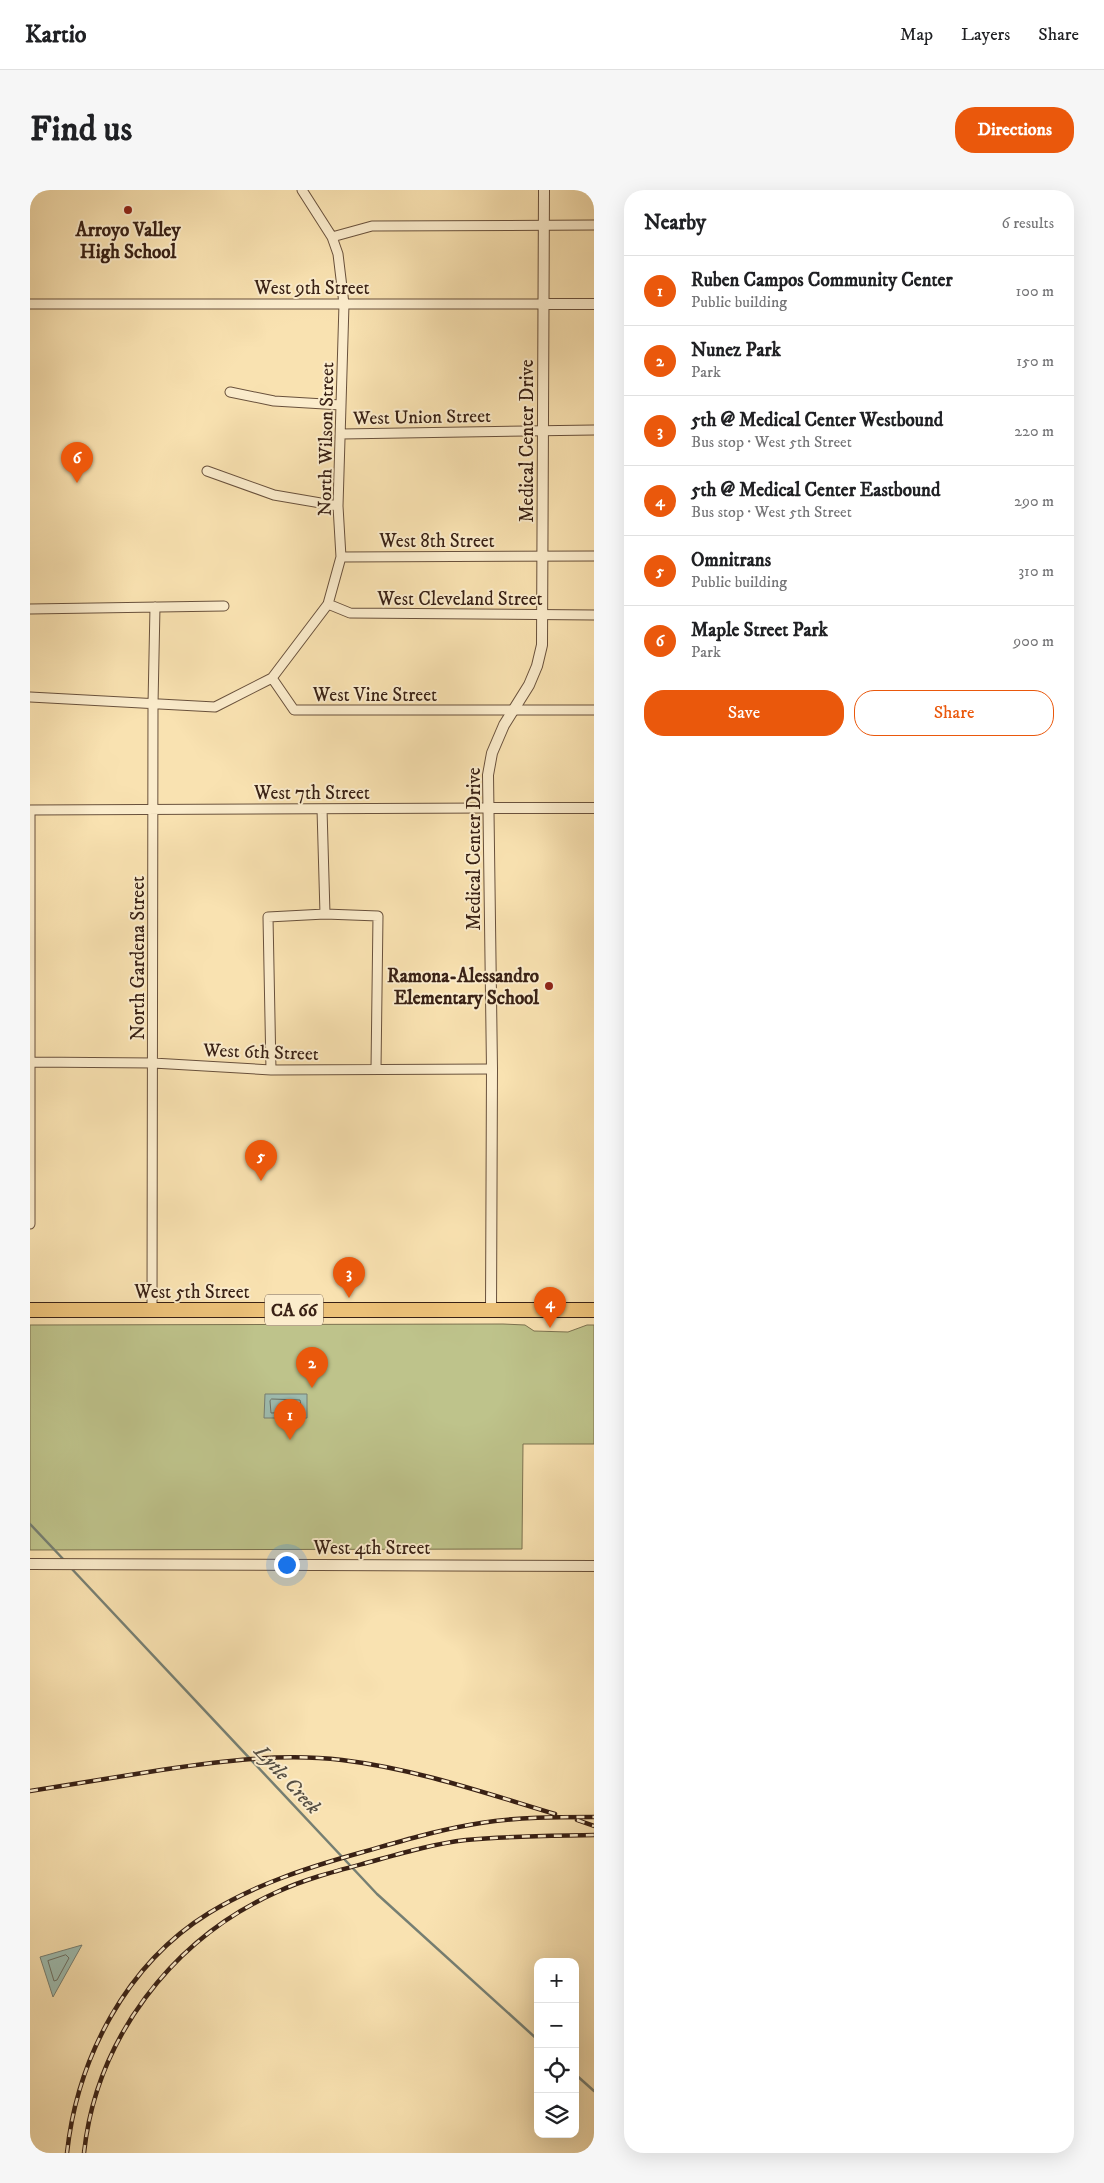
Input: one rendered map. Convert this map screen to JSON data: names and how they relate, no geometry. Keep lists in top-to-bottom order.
{
  "streets": {
    "main road": ["West 5th Street", "CA 66"],
    "street": [
      "West 9th Street",
      "West Union Street",
      "North Wilson Street",
      "Medical Center Drive",
      "West 8th Street",
      "West Cleveland Street",
      "West Vine Street",
      "West 7th Street",
      "North Gardena Street",
      "West 6th Street",
      "West 4th Street"
    ]
  },
  "crossings": [
    ["West 9th Street", "North Wilson Street"],
    ["West 9th Street", "Medical Center Drive"],
    ["West Union Street", "North Wilson Street"],
    ["West Union Street", "Medical Center Drive"],
    ["North Wilson Street", "West 8th Street"],
    ["North Wilson Street", "West Cleveland Street"],
    ["North Wilson Street", "West Vine Street"],
    ["Medical Center Drive", "West 8th Street"],
    ["Medical Center Drive", "West Cleveland Street"],
    ["Medical Center Drive", "West Vine Street"],
    ["Medical Center Drive", "West 7th Street"],
    ["Medical Center Drive", "West 6th Street"],
    ["Medical Center Drive", "West 5th Street"],
    ["West 7th Street", "North Gardena Street"],
    ["North Gardena Street", "West 6th Street"],
    ["North Gardena Street", "West 5th Street"]
  ],
  "water": ["Lytle Creek"],
  "places": ["Arroyo Valley High School", "Ramona-Alessandro Elementary School"],
  "page": {
    "header": "Kartio",
    "nav": ["Map", "Layers", "Share"],
    "buttons": [
      "Directions",
      ["Save", "Share"]
    ],
    "title": "Find us",
    "heading": ["Nearby", "6 results"],
    "list": [
      {
        "mark": "1",
        "name": "Ruben Campos Community Center",
        "note": "Public building",
        "value": "100 m"
      },
      {
        "mark": "2",
        "name": "Nunez Park",
        "note": "Park",
        "value": "150 m"
      },
      {
        "mark": "3",
        "name": "5th @ Medical Center Westbound",
        "note": "Bus stop · West 5th Street",
        "value": "220 m"
      },
      {
        "mark": "4",
        "name": "5th @ Medical Center Eastbound",
        "note": "Bus stop · West 5th Street",
        "value": "290 m"
      },
      {
        "mark": "5",
        "name": "Omnitrans",
        "note": "Public building",
        "value": "310 m"
      },
      {
        "mark": "6",
        "name": "Maple Street Park",
        "note": "Park",
        "value": "900 m"
      }
    ],
    "pins": [
      "6",
      "5",
      "3",
      "4",
      "2",
      "1"
    ],
    "map_buttons": ["+", "−"]
  }
}
